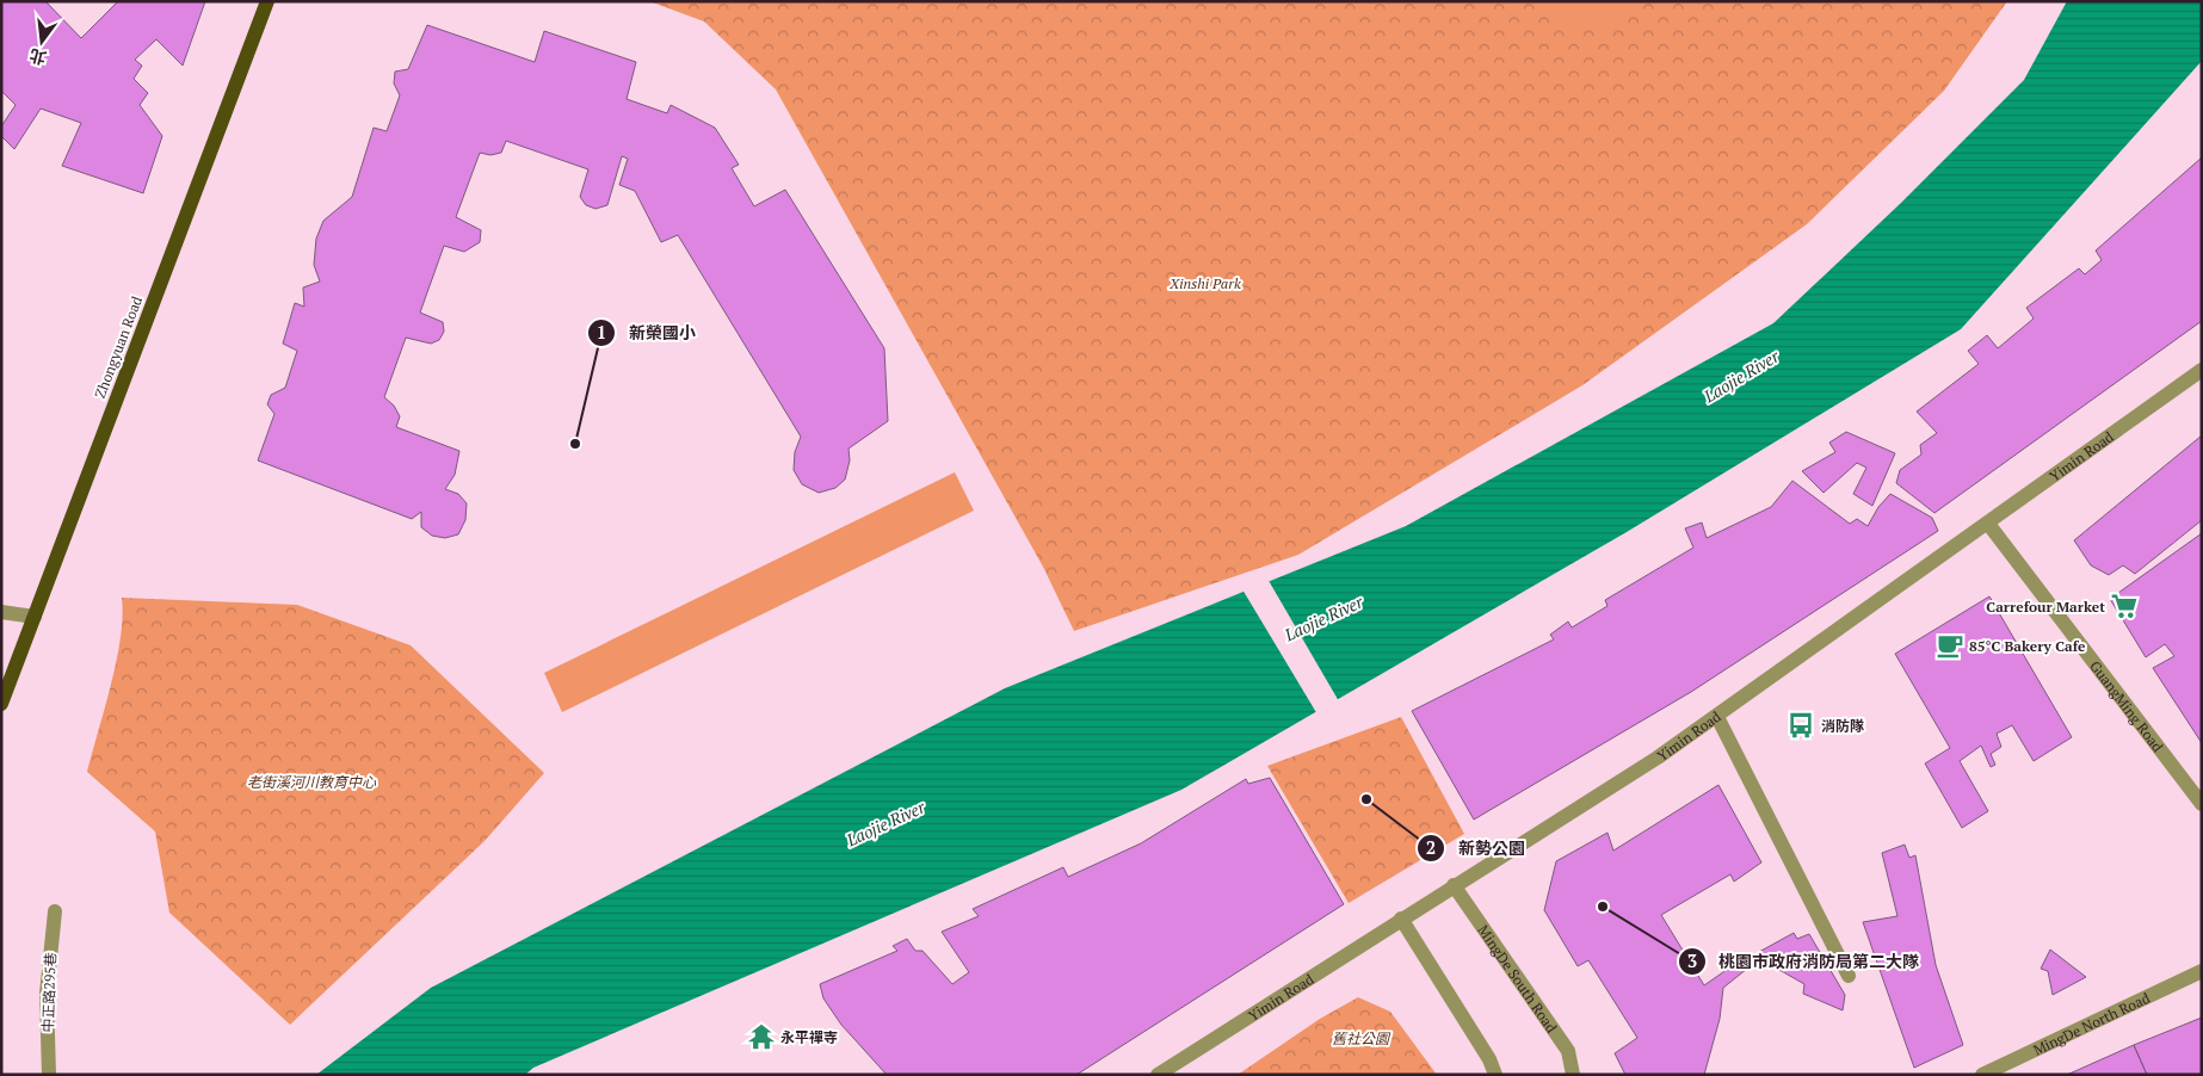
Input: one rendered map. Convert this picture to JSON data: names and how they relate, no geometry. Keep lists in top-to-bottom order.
{
  "streets": {
    "main road": ["Zhongyuan Road"],
    "street": [
      "Yimin Road",
      "GuangMing Road",
      "MingDe South Road",
      "中正路295巷",
      "MingDe North Road"
    ]
  },
  "crossings": [
    ["Yimin Road", "GuangMing Road"],
    ["Yimin Road", "MingDe South Road"]
  ],
  "water": ["Laojie River"],
  "parks": ["Xinshi Park", "老街溪河川教育中心", "舊社公園"],
  "places": {
    "other": ["新榮國小", "新勢公園", "桃園市政府消防局第二大隊"],
    "supermarket": ["Carrefour Market"],
    "cafe": ["85°C Bakery Cafe"],
    "bus stop": ["消防隊"],
    "temple": ["永平禪寺"]
  },
  "north": "bottom"
}
